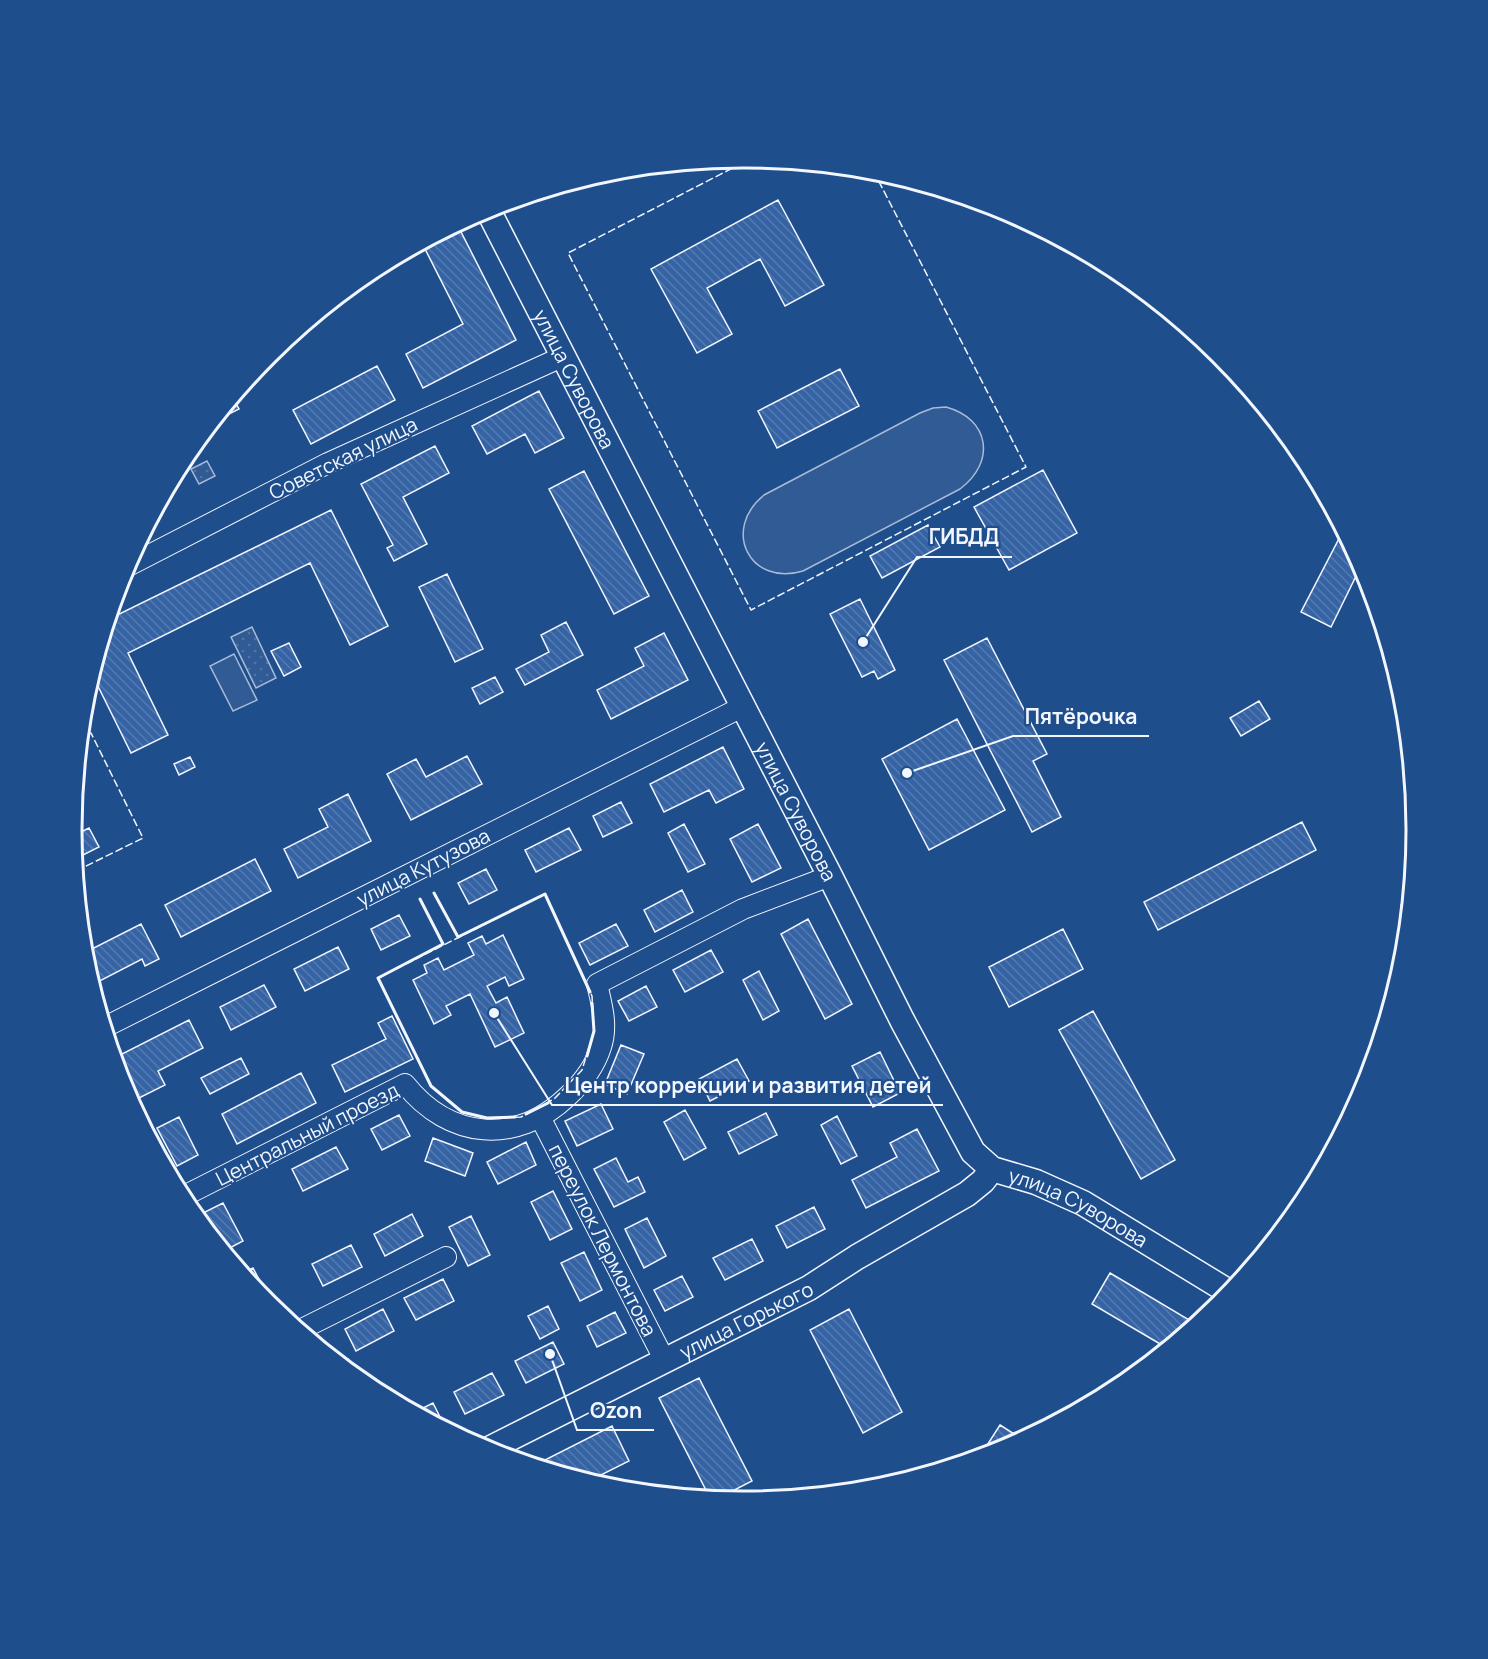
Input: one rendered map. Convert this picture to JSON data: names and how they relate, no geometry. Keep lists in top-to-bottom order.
{
  "streets": {
    "main road": ["улица Суворова", "улица Горького"],
    "street": [
      "Советская улица",
      "улица Кутузова",
      "Центральный проезд",
      "переулок Лермонтова"
    ]
  },
  "crossings": [
    ["улица Суворова", "Советская улица"],
    ["улица Суворова", "улица Кутузова"],
    ["улица Суворова", "Центральный проезд"],
    ["улица Суворова", "улица Горького"],
    ["Центральный проезд", "переулок Лермонтова"],
    ["переулок Лермонтова", "улица Горького"]
  ],
  "places": [
    "ГИБДД",
    "Пятёрочка",
    "Центр коррекции и развития детей",
    "Ozon"
  ]
}
